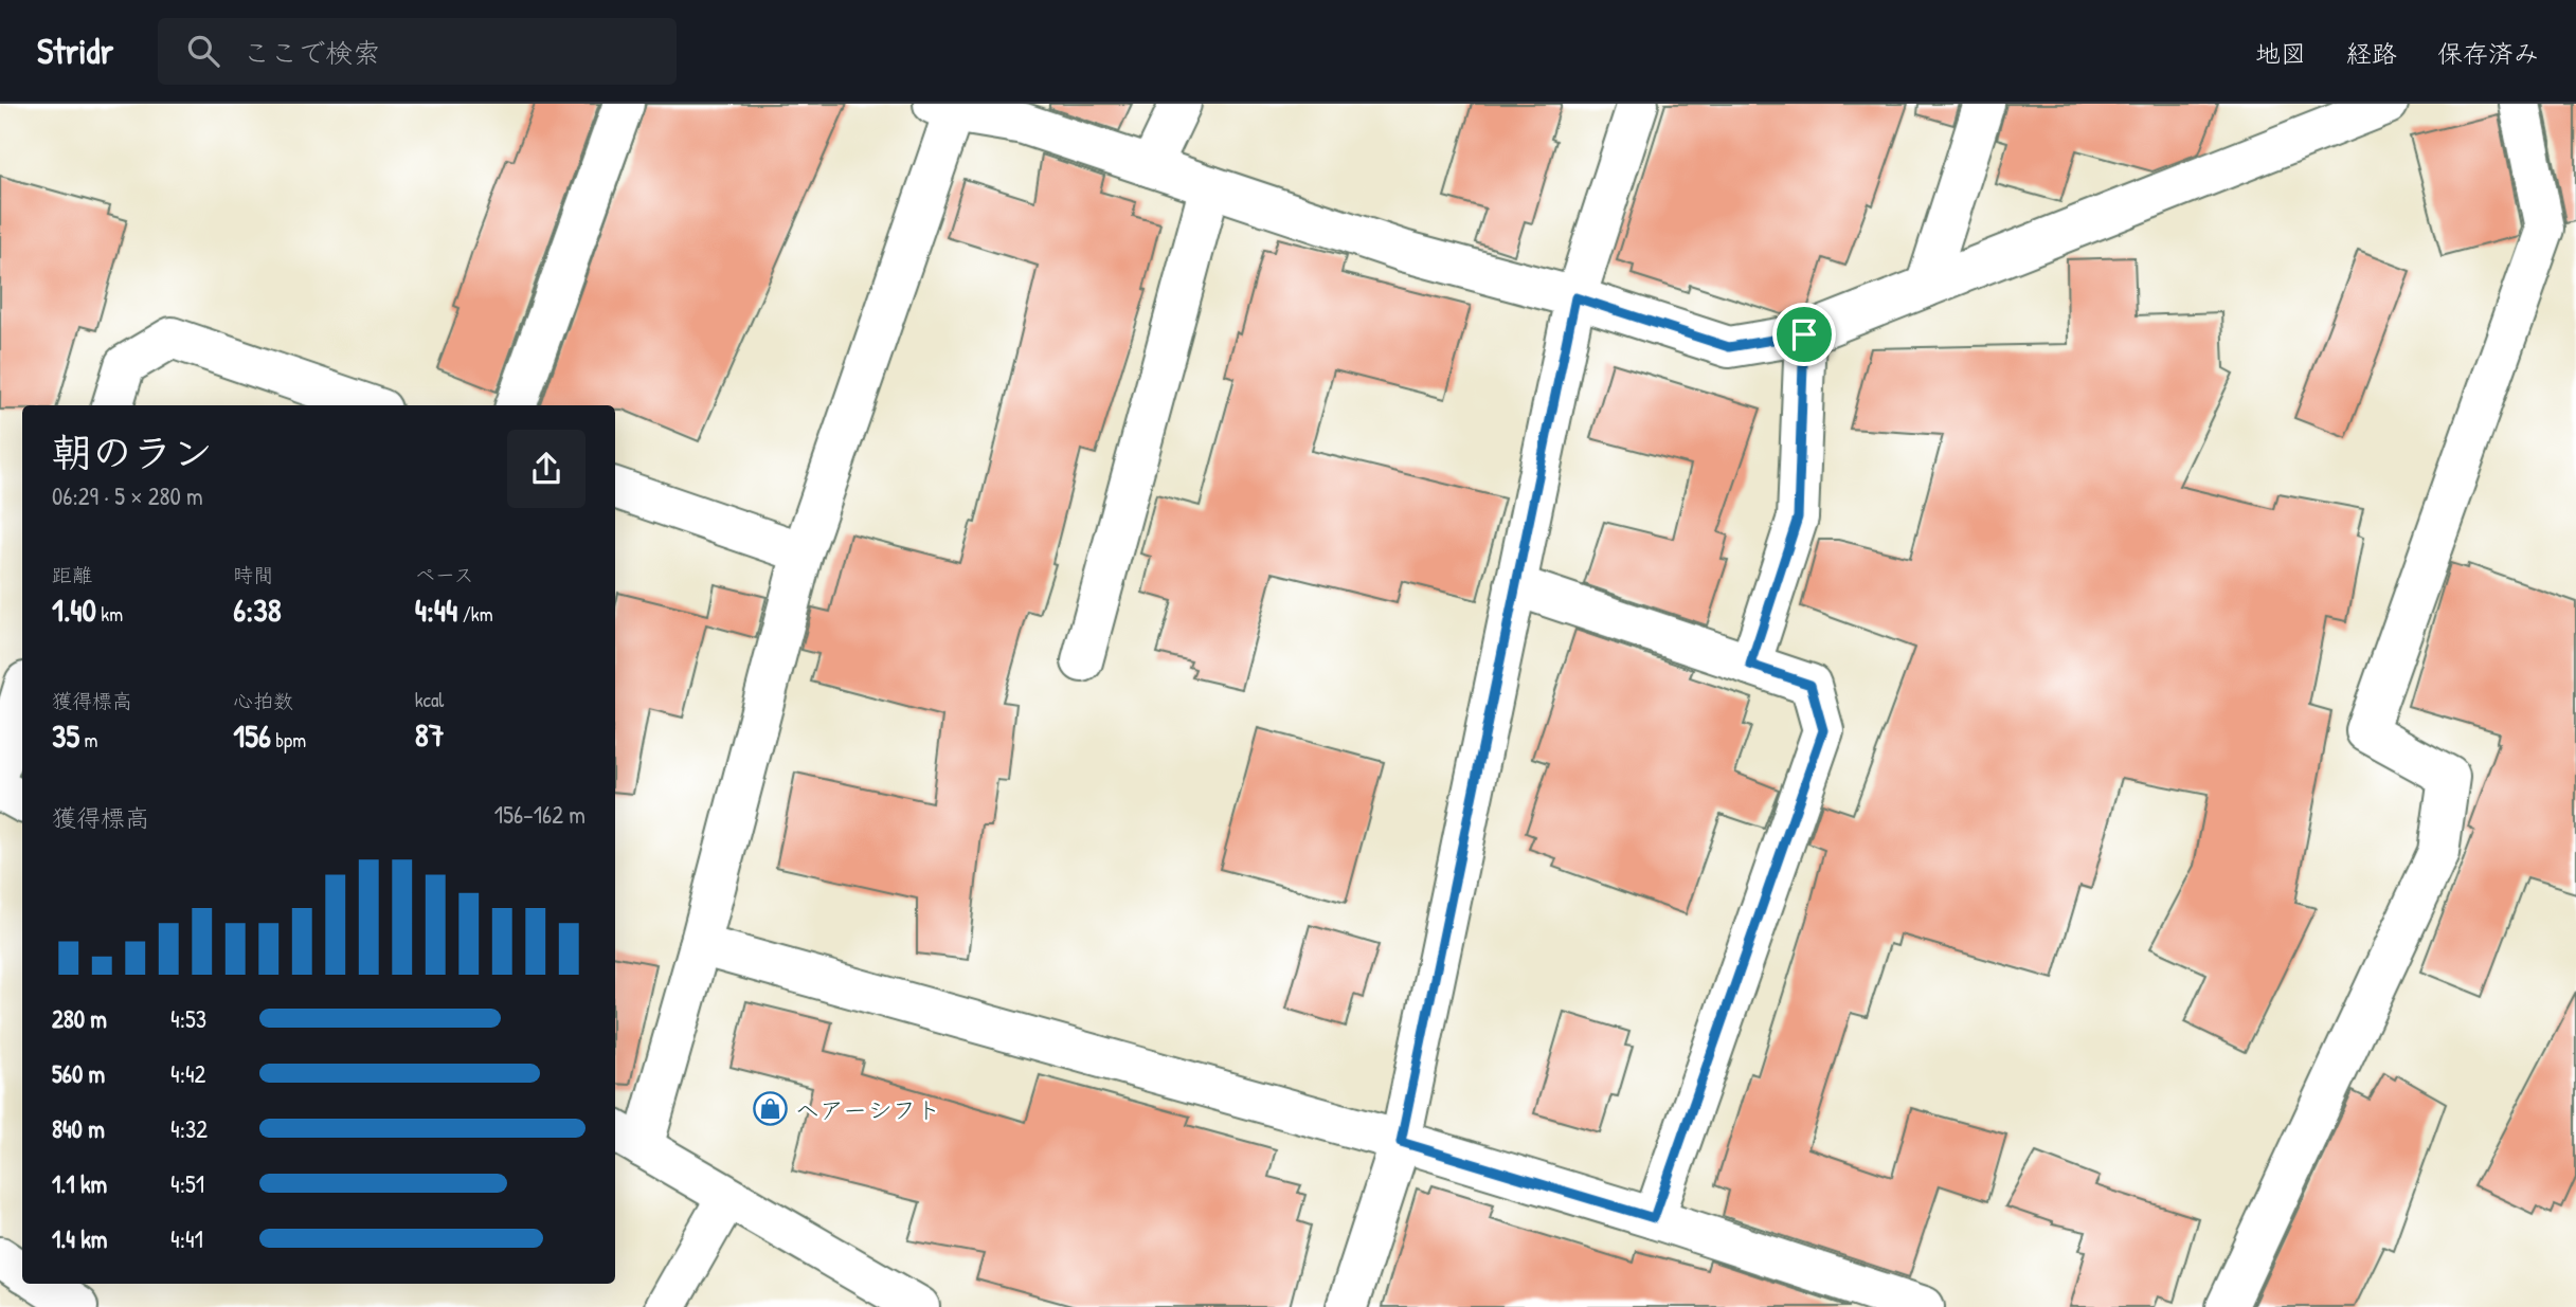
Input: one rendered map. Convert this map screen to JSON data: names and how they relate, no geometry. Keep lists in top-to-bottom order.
{
  "places": {
    "shop": ["ヘアーシフト"]
  },
  "page": {
    "header": "Stridr",
    "search": "ここで検索",
    "nav": ["地図", "経路", "保存済み"],
    "heading": ["朝のラン", "06:29 · 5 × 280 m"],
    "stats": [
      ["距離", "1.40 km"],
      ["時間", "6:38"],
      ["ペース", "4:44 /km"],
      ["獲得標高", "35 m"],
      ["心拍数", "156 bpm"],
      ["kcal", "87"]
    ],
    "chart": ["獲得標高", "156–162 m"],
    "list": [
      {
        "name": "280 m",
        "note": "4:53"
      },
      {
        "name": "560 m",
        "note": "4:42"
      },
      {
        "name": "840 m",
        "note": "4:32"
      },
      {
        "name": "1.1 km",
        "note": "4:51"
      },
      {
        "name": "1.4 km",
        "note": "4:41"
      }
    ]
  }
}
